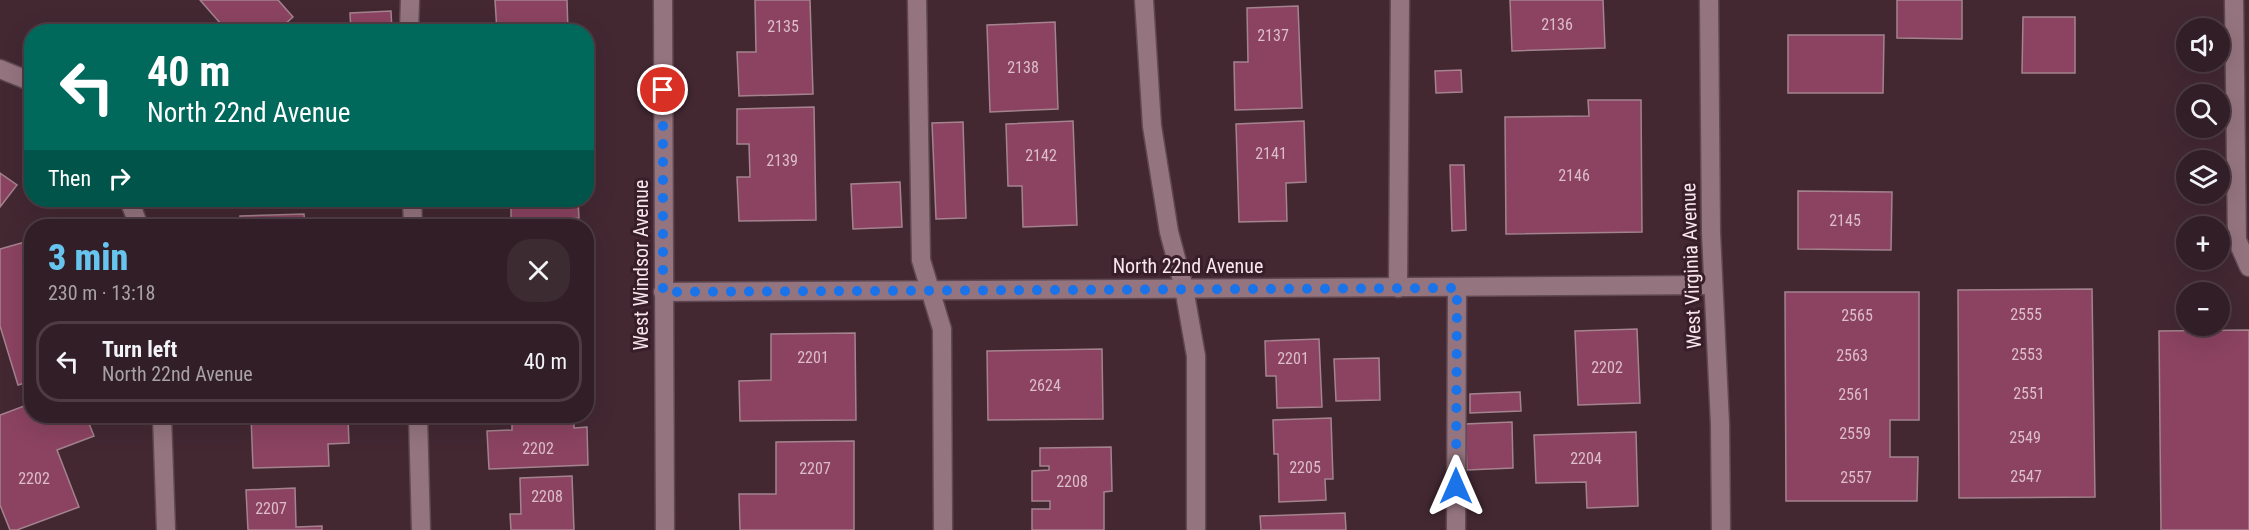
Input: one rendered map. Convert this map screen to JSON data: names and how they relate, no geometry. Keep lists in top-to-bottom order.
{
  "streets": {
    "street": ["West Windsor Avenue", "North 22nd Avenue", "West Virginia Avenue"]
  },
  "crossings": [
    ["West Windsor Avenue", "North 22nd Avenue"],
    ["North 22nd Avenue", "West Virginia Avenue"]
  ],
  "house_numbers": [
    "2136",
    "2135",
    "2137",
    "2138",
    "2141",
    "2142",
    "2139",
    "2146",
    "2145",
    "2555",
    "2565",
    "2553",
    "2563",
    "2201",
    "2201",
    "2202",
    "2624",
    "2551",
    "2561",
    "2559",
    "2549",
    "2202",
    "2204",
    "2205",
    "2207",
    "2547",
    "2557",
    "2202",
    "2208",
    "2208",
    "2207"
  ],
  "page": {
    "map_buttons": ["+", "−"],
    "turn": ["40 m", "North 22nd Avenue"],
    "then": "Then",
    "heading": ["3 min", "230 m · 13:18"],
    "list": [
      {
        "name": "Turn left",
        "note": "North 22nd Avenue",
        "value": "40 m"
      }
    ]
  }
}
